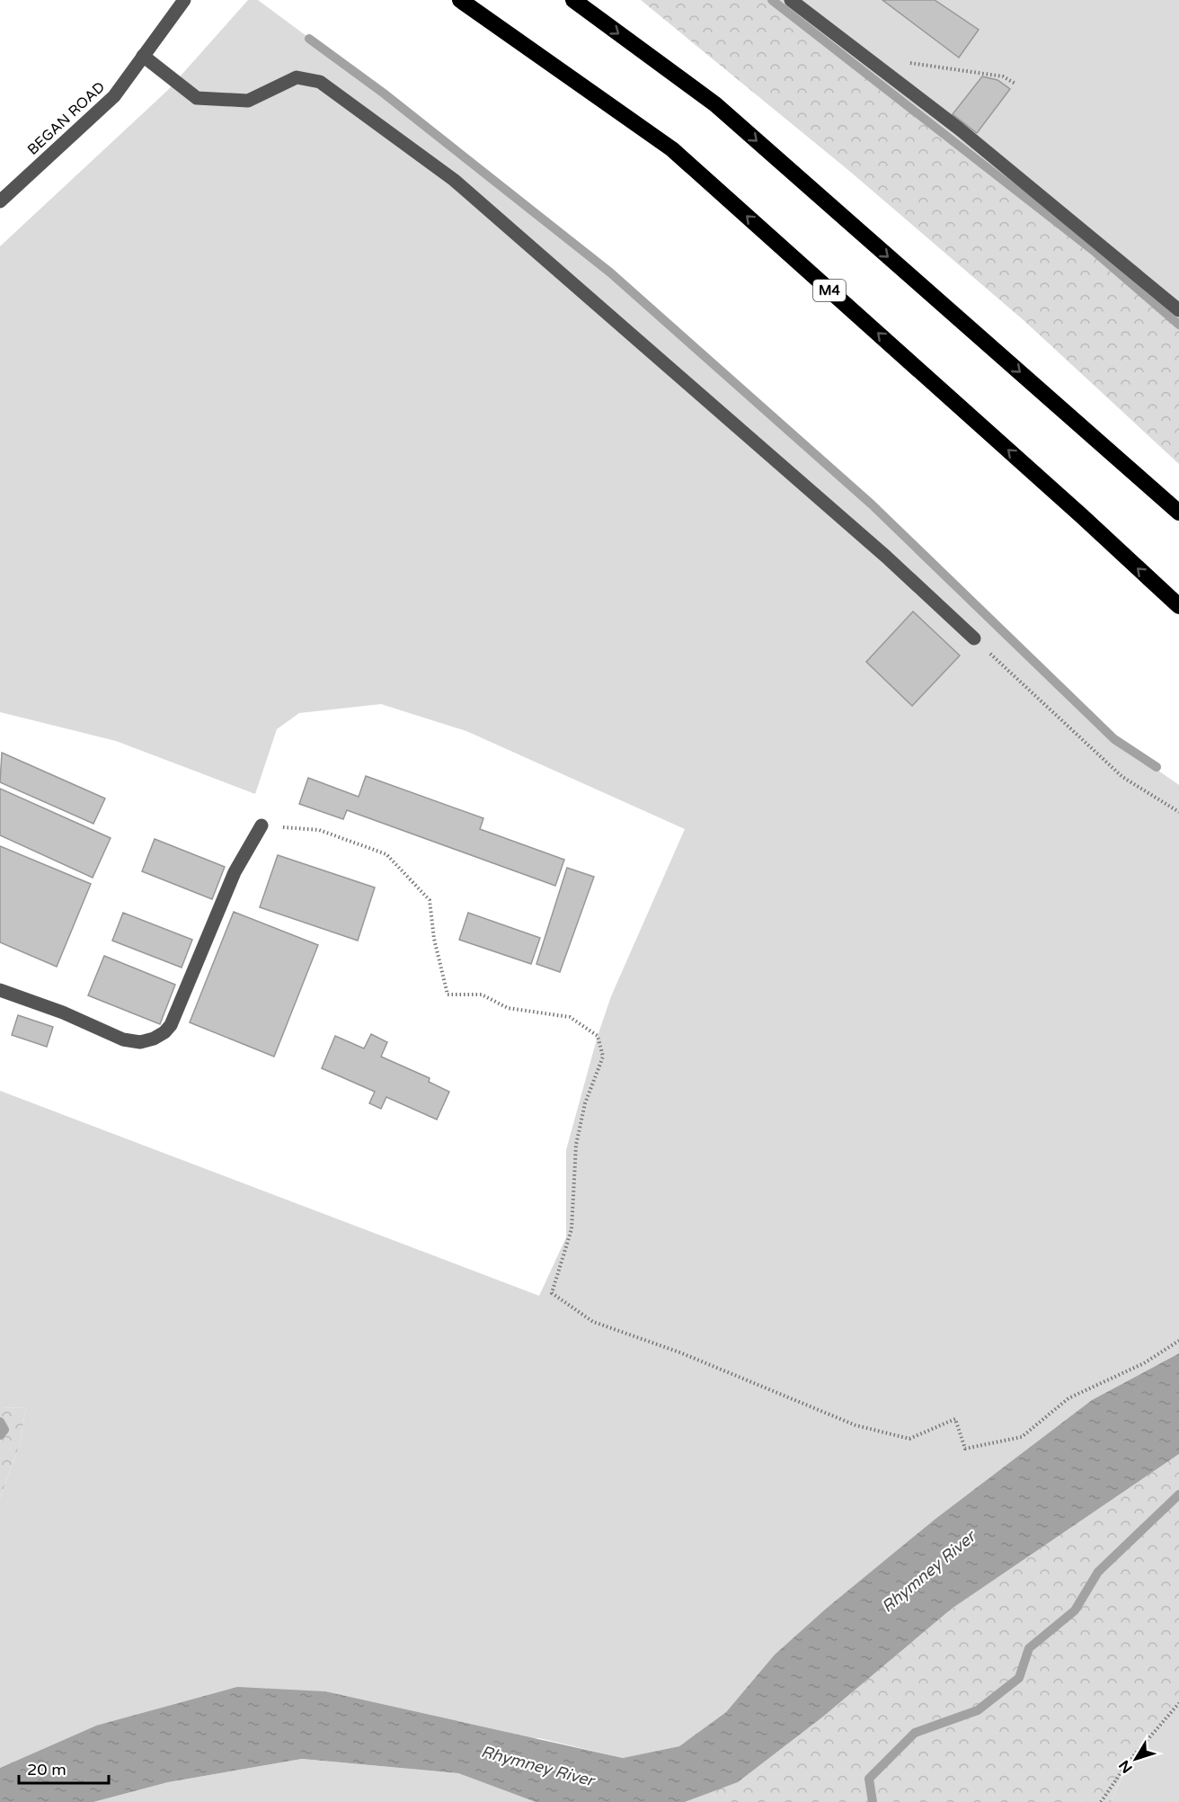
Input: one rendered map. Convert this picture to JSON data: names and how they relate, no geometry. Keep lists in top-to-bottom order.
{
  "streets": {
    "highway": ["M4"],
    "street": ["BEGAN ROAD"]
  },
  "water": ["Rhymney River"],
  "scale_bar": "20 m",
  "north": "bottom left"
}
